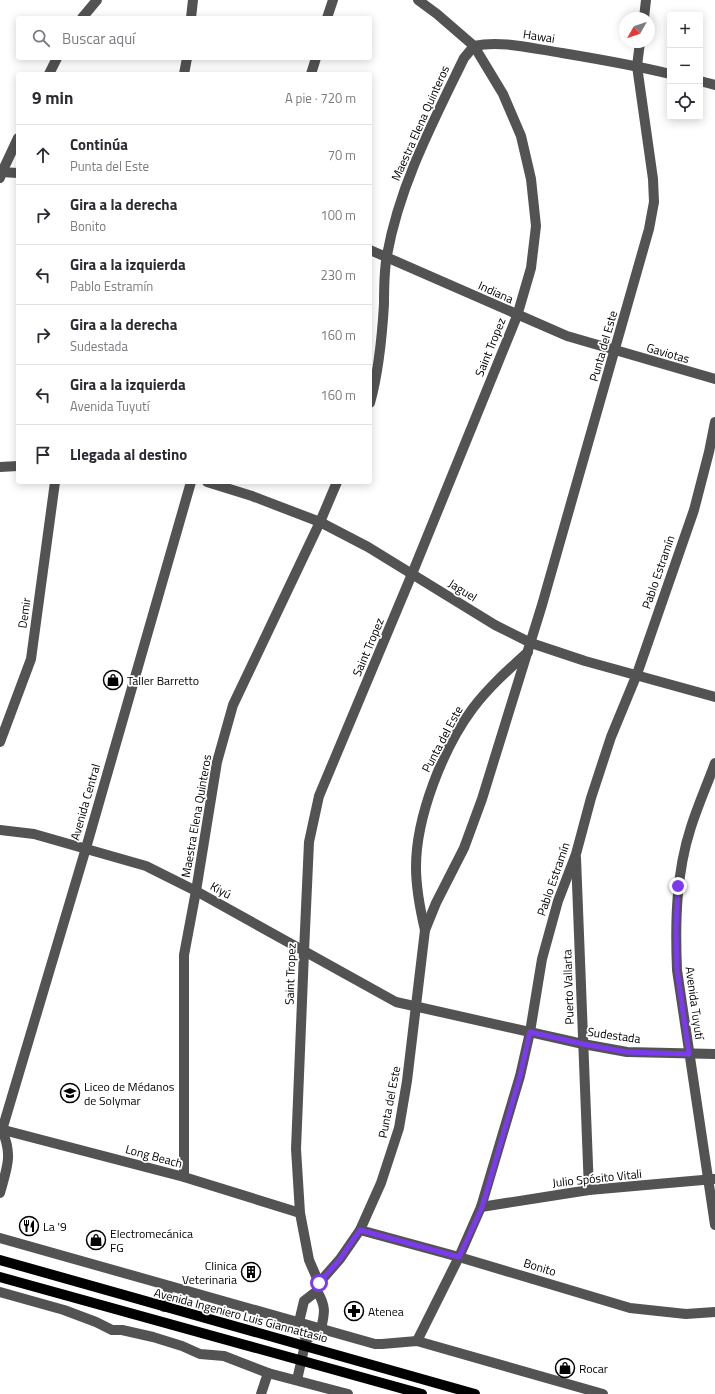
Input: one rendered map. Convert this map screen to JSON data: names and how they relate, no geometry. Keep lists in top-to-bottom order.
{
  "streets": {
    "main road": ["Avenida Ingeniero Luis Giannattasio"],
    "street": [
      "Hawai",
      "Maestra Elena Quinteros",
      "Indiana",
      "Punta del Este",
      "Saint Tropez",
      "Gaviotas",
      "Pablo Estramín",
      "Jaguel",
      "Demir",
      "Avenida Central",
      "Kiyú",
      "Puerto Vallarta",
      "Avenida Tuyutí",
      "Sudestada",
      "Long Beach",
      "Julio Spósito Vitali",
      "Bonito"
    ]
  },
  "crossings": [
    ["Hawai", "Maestra Elena Quinteros"],
    ["Hawai", "Punta del Este"],
    ["Hawai", "Saint Tropez"],
    ["Maestra Elena Quinteros", "Indiana"],
    ["Maestra Elena Quinteros", "Saint Tropez"],
    ["Maestra Elena Quinteros", "Jaguel"],
    ["Maestra Elena Quinteros", "Kiyú"],
    ["Maestra Elena Quinteros", "Long Beach"],
    ["Indiana", "Punta del Este"],
    ["Indiana", "Saint Tropez"],
    ["Indiana", "Gaviotas"],
    ["Punta del Este", "Saint Tropez"],
    ["Punta del Este", "Gaviotas"],
    ["Punta del Este", "Jaguel"],
    ["Punta del Este", "Kiyú"],
    ["Punta del Este", "Sudestada"],
    ["Punta del Este", "Bonito"],
    ["Punta del Este", "Avenida Ingeniero Luis Giannattasio"],
    ["Saint Tropez", "Jaguel"],
    ["Saint Tropez", "Kiyú"],
    ["Saint Tropez", "Long Beach"],
    ["Saint Tropez", "Avenida Ingeniero Luis Giannattasio"],
    ["Pablo Estramín", "Jaguel"],
    ["Pablo Estramín", "Puerto Vallarta"],
    ["Pablo Estramín", "Sudestada"],
    ["Pablo Estramín", "Julio Spósito Vitali"],
    ["Pablo Estramín", "Bonito"],
    ["Pablo Estramín", "Avenida Ingeniero Luis Giannattasio"],
    ["Avenida Central", "Kiyú"],
    ["Avenida Central", "Long Beach"],
    ["Kiyú", "Sudestada"],
    ["Puerto Vallarta", "Sudestada"],
    ["Puerto Vallarta", "Julio Spósito Vitali"],
    ["Avenida Tuyutí", "Sudestada"],
    ["Avenida Tuyutí", "Julio Spósito Vitali"]
  ],
  "places": {
    "shop": ["Taller Barretto", "Electromecánica FG", "Rocar"],
    "school or university": ["Liceo de Médanos de Solymar"],
    "restaurant": ["La '9"],
    "building": ["Clinica Veterinaria"],
    "pharmacy": ["Atenea"]
  },
  "north": "bottom left",
  "page": {
    "map_buttons": ["+", "−"],
    "search": "Buscar aquí",
    "heading": ["9 min", "A pie · 720 m"],
    "list": [
      ["Continúa", "Punta del Este", "70 m"],
      ["Gira a la derecha", "Bonito", "100 m"],
      ["Gira a la izquierda", "Pablo Estramín", "230 m"],
      ["Gira a la derecha", "Sudestada", "160 m"],
      ["Gira a la izquierda", "Avenida Tuyutí", "160 m"],
      "Llegada al destino"
    ]
  }
}
